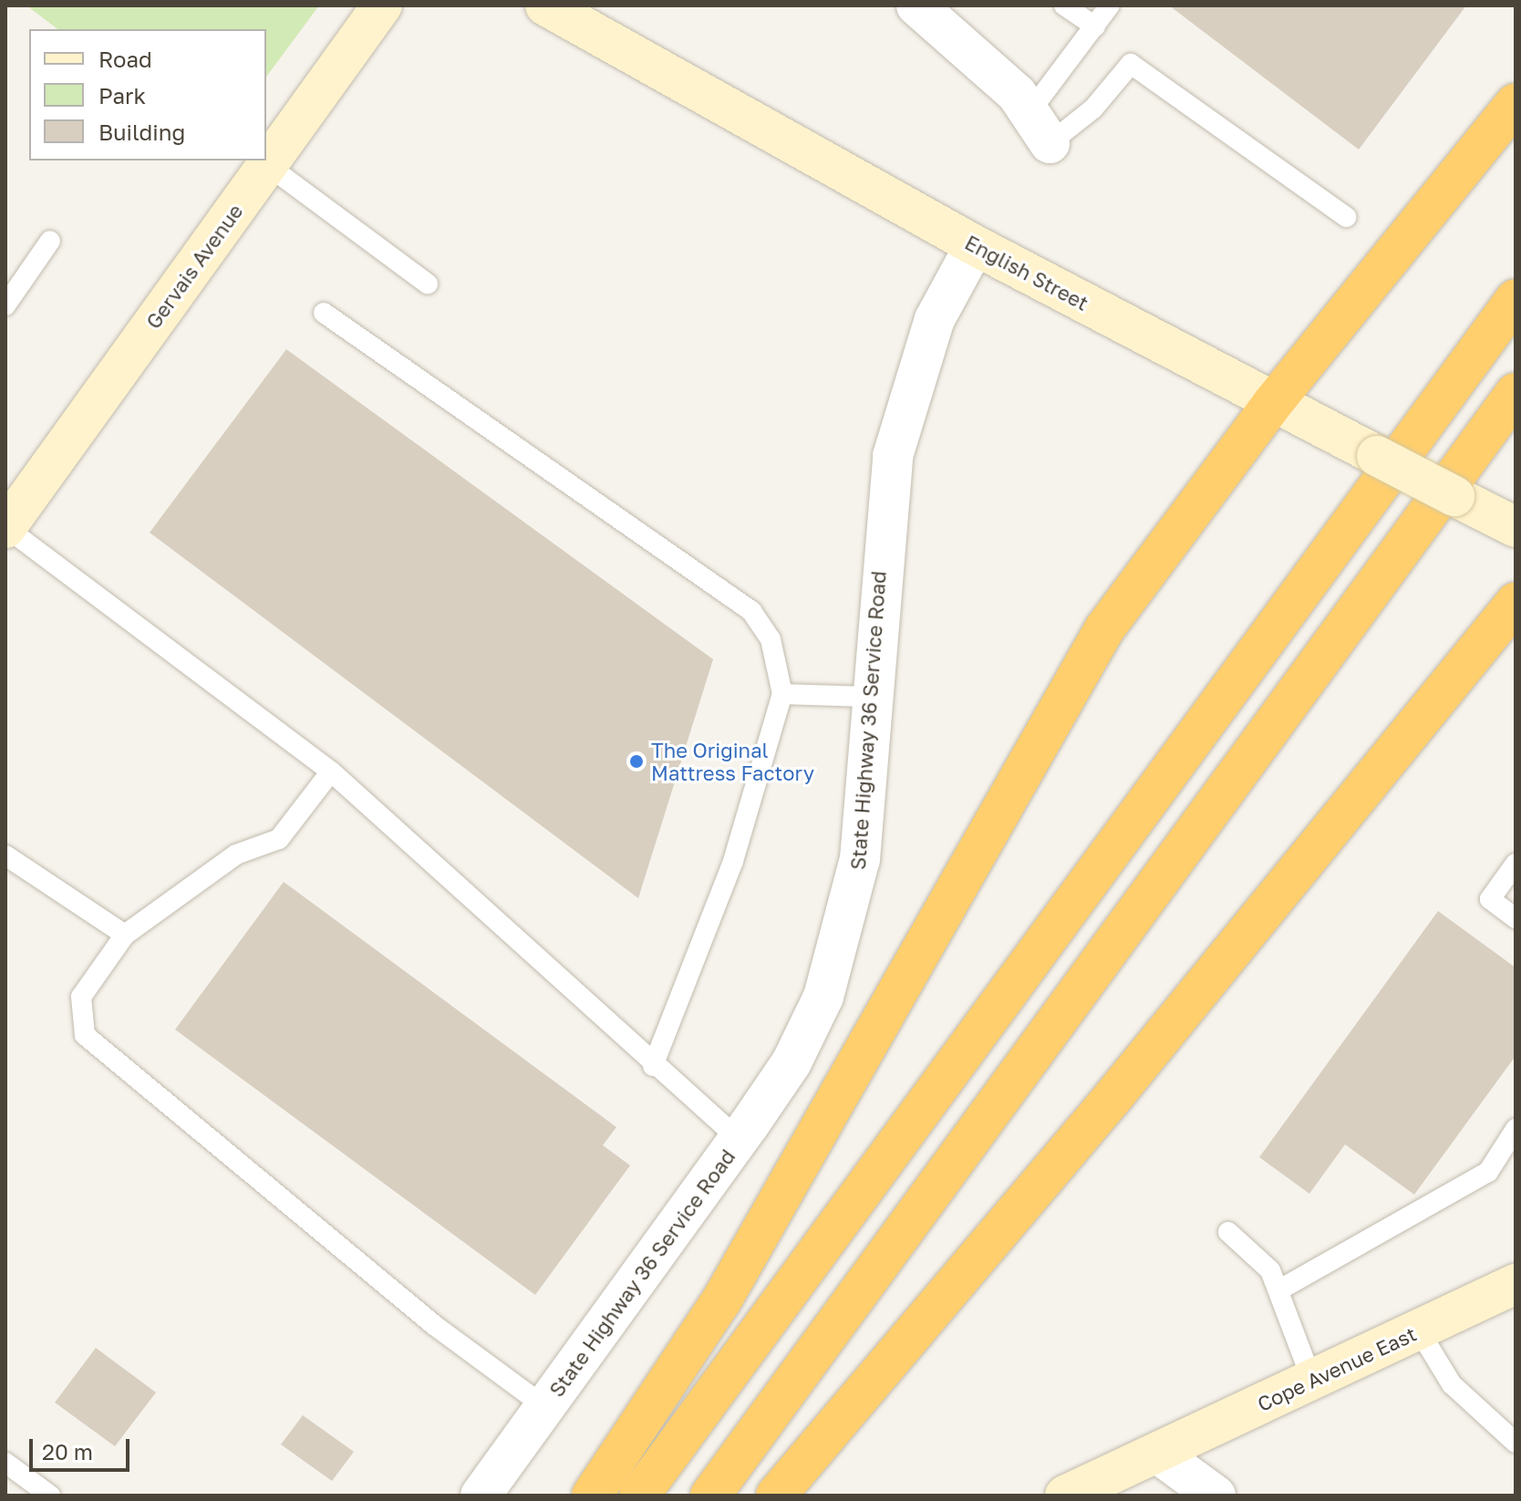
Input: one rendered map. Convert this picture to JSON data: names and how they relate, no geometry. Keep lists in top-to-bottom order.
{
  "streets": {
    "street": [
      "Gervais Avenue",
      "English Street",
      "State Highway 36 Service Road",
      "Cope Avenue East"
    ]
  },
  "crossings": [
    ["English Street", "State Highway 36 Service Road"]
  ],
  "places": ["The Original Mattress Factory"],
  "legend": ["Road", "Park", "Building"],
  "scale_bar": "20 m"
}
